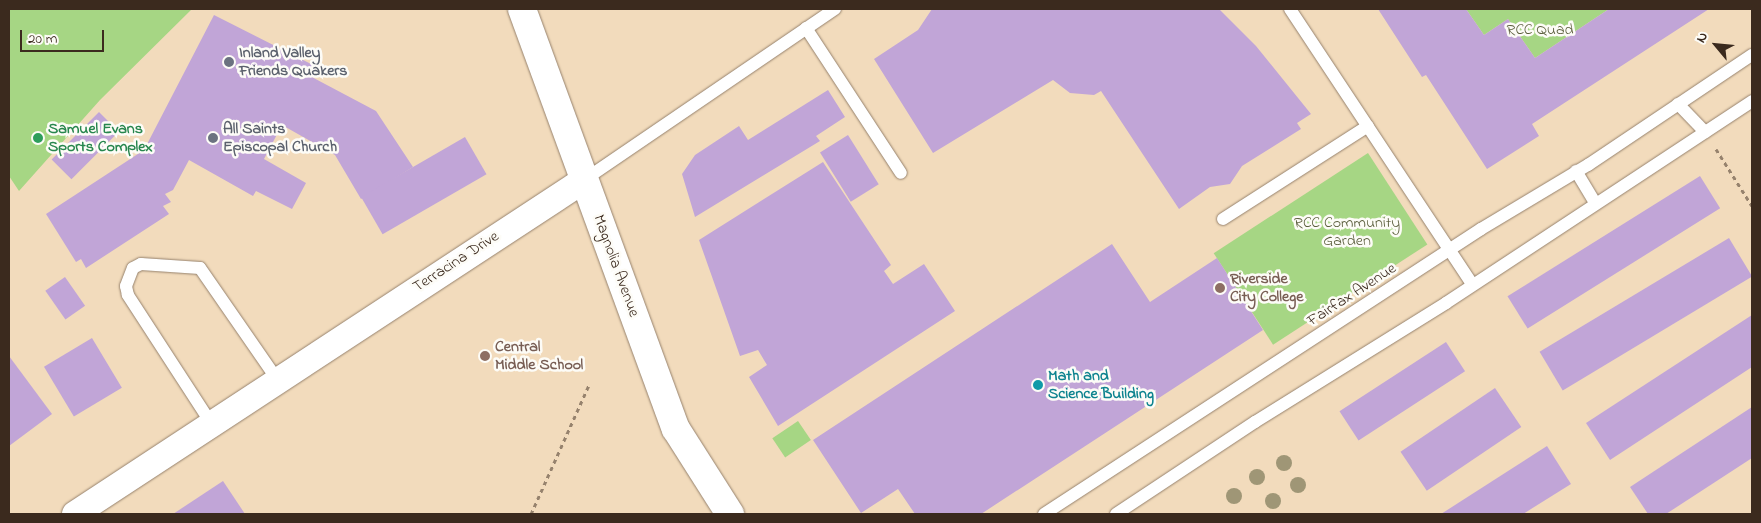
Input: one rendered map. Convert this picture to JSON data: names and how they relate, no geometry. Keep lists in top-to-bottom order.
{
  "streets": {
    "main road": ["Magnolia Avenue"],
    "street": ["Terracina Drive"],
    "lane": ["Fairfax Avenue"]
  },
  "crossings": [
    ["Terracina Drive", "Magnolia Avenue"]
  ],
  "parks": ["RCC Quad", "RCC Community Garden"],
  "places": [
    "Inland Valley Friends Quakers",
    "Samuel Evans Sports Complex",
    "All Saints Episcopal Church",
    "Riverside City College",
    "Central Middle School",
    "Math and Science Building"
  ],
  "scale_bar": "20 m",
  "north": "top left"
}
